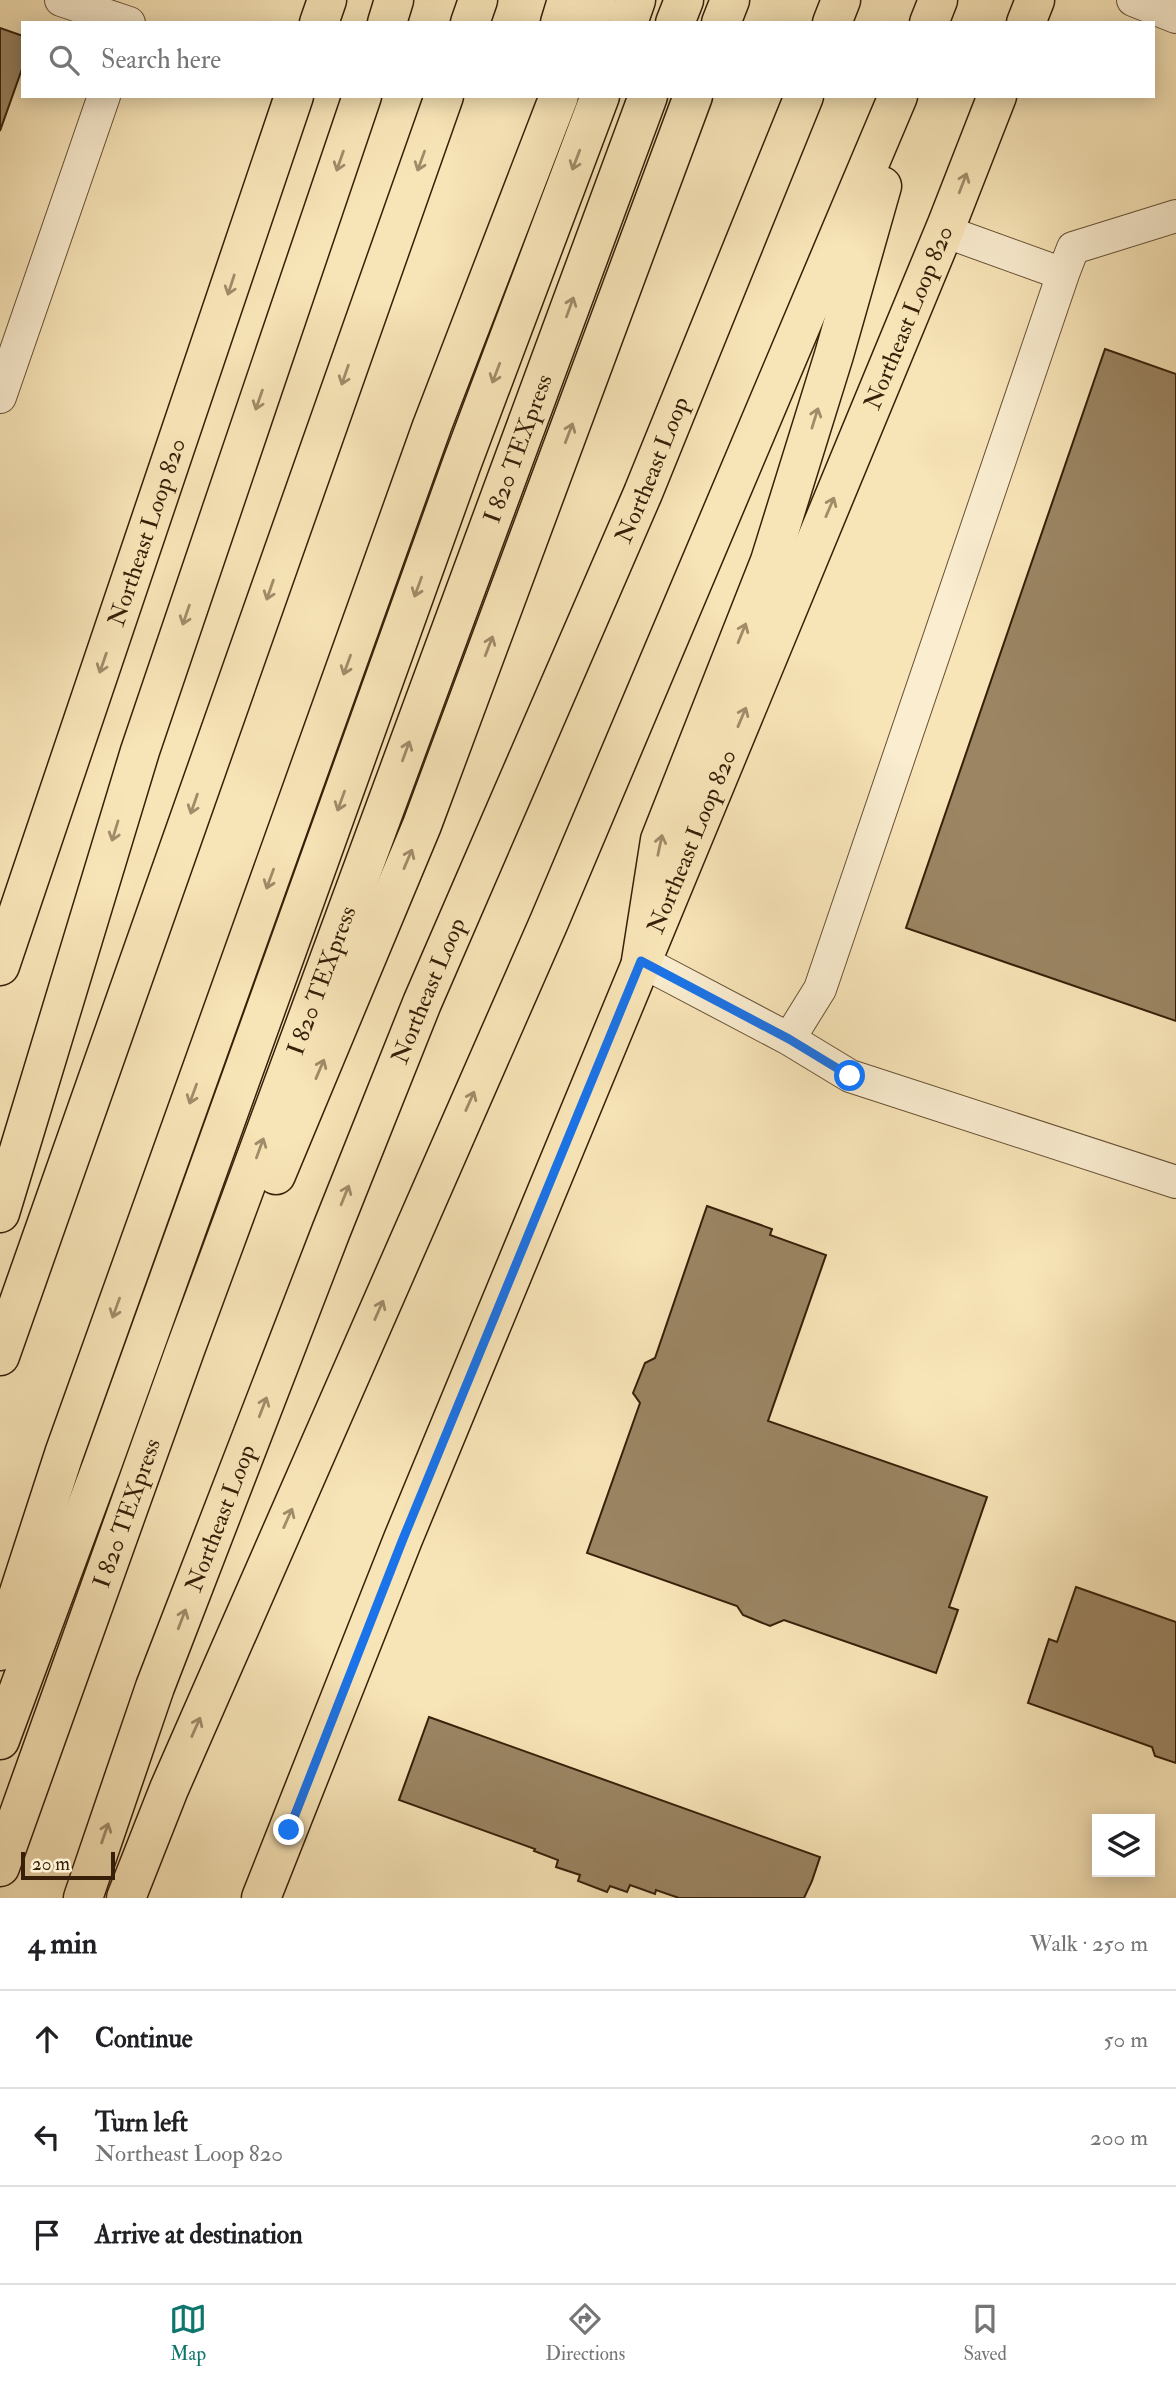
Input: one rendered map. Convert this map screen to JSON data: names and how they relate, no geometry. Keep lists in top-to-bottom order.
{
  "streets": {
    "main road": ["Northeast Loop 820", "I 820 TEXpress", "Northeast Loop"]
  },
  "scale_bar": "20 m",
  "page": {
    "search": "Search here",
    "scale": "20 m",
    "heading": ["4 min", "Walk · 250 m"],
    "list": [
      ["Continue", "50 m"],
      ["Turn left", "Northeast Loop 820", "200 m"],
      "Arrive at destination"
    ],
    "nav": ["Map", "Directions", "Saved"]
  }
}
